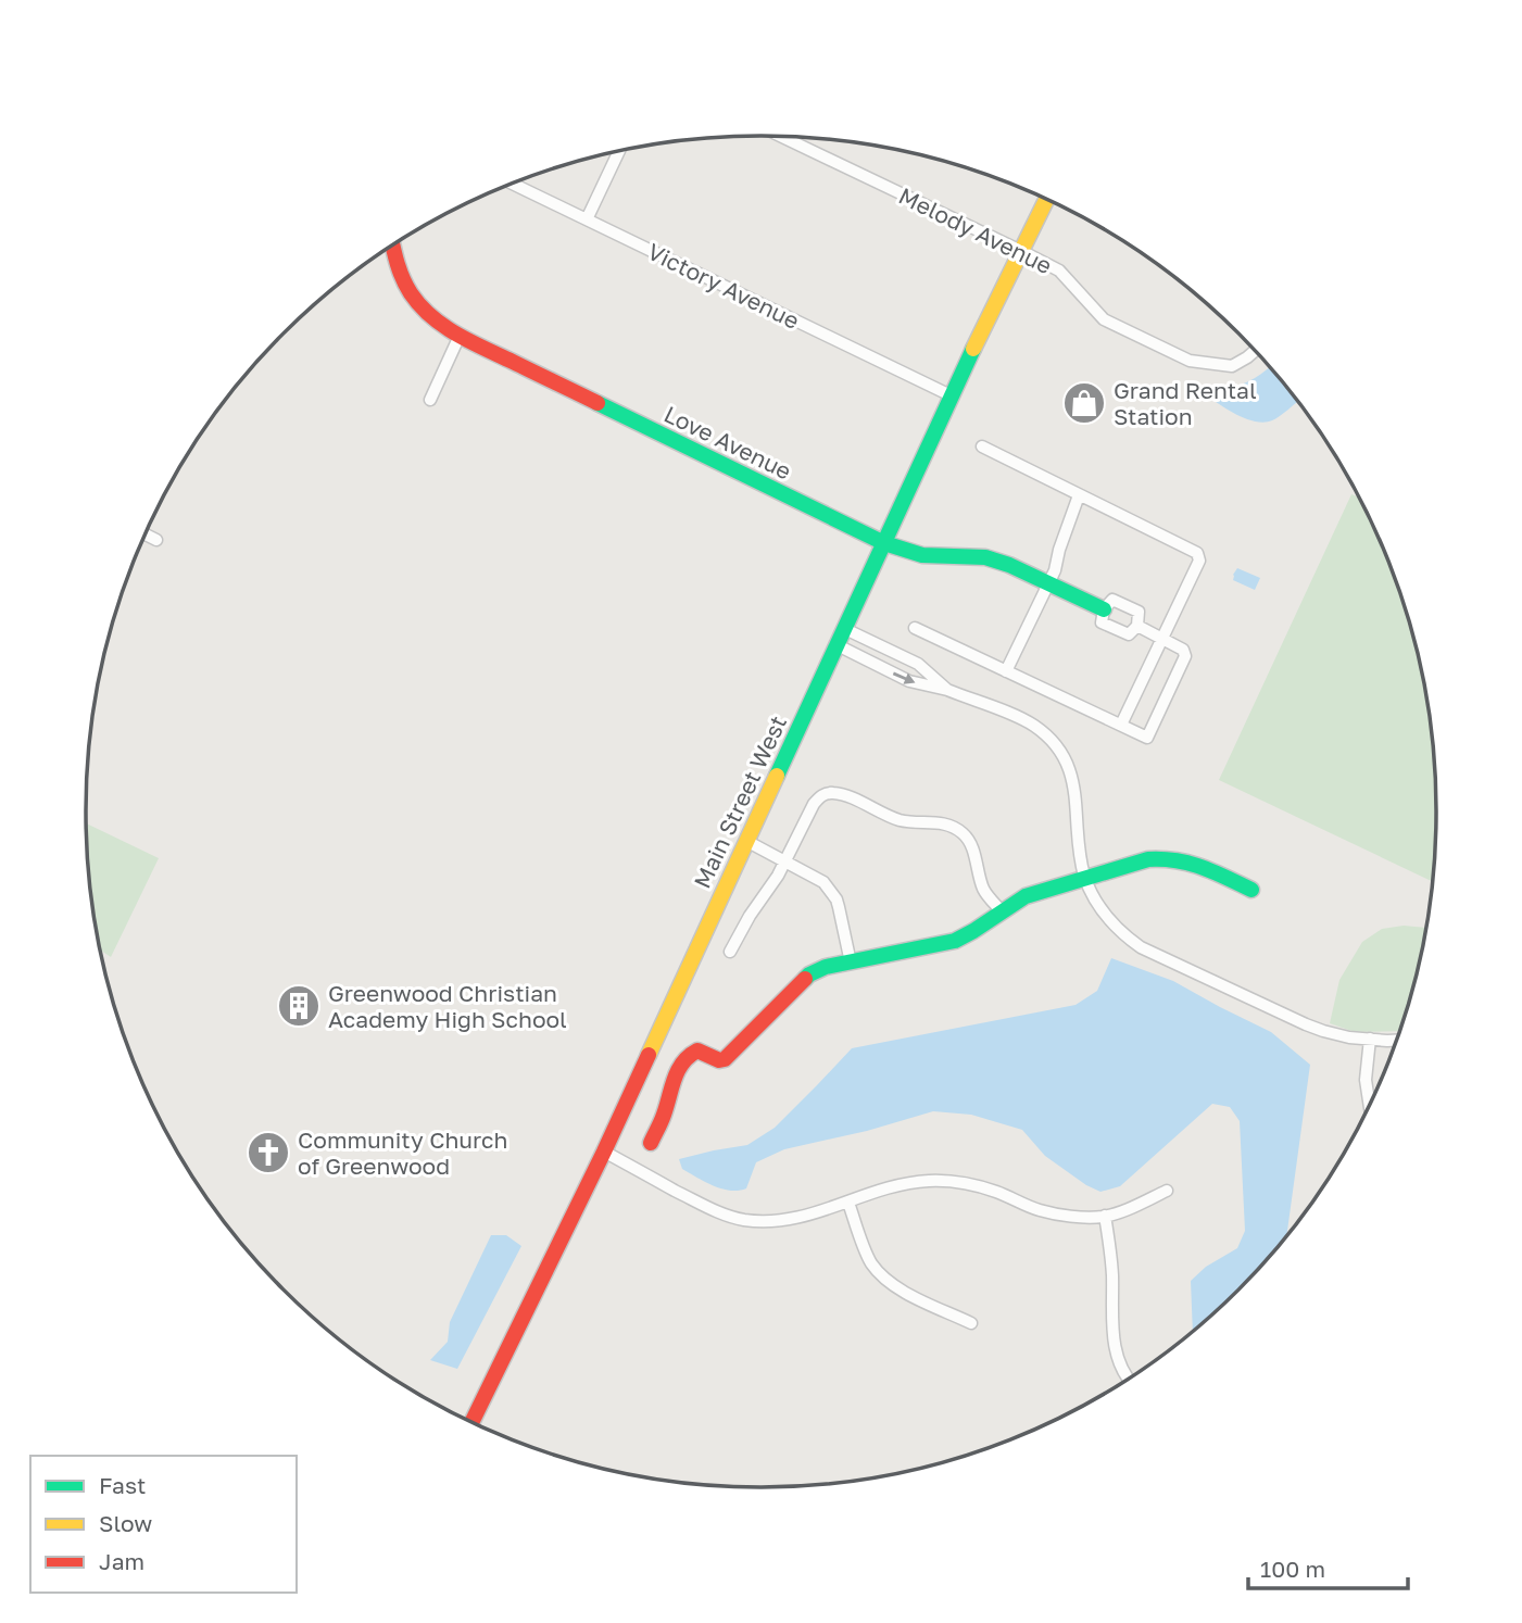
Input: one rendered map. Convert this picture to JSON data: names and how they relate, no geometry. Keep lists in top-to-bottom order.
{
  "streets": {
    "street": [
      "Melody Avenue",
      "Victory Avenue",
      "Love Avenue",
      "Main Street West"
    ]
  },
  "crossings": [
    ["Melody Avenue", "Main Street West"],
    ["Victory Avenue", "Main Street West"],
    ["Love Avenue", "Main Street West"]
  ],
  "places": {
    "shop": ["Grand Rental Station"],
    "building": ["Greenwood Christian Academy High School"],
    "church": ["Community Church of Greenwood"]
  },
  "legend": ["Fast", "Slow", "Jam"],
  "scale_bar": "100 m"
}
